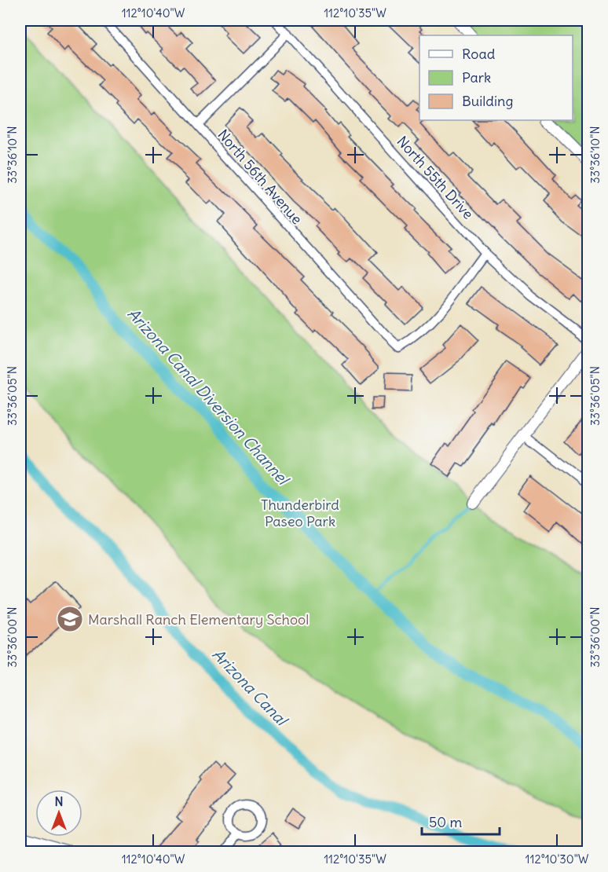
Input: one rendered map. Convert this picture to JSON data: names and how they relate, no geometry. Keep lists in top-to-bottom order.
{
  "streets": {
    "street": ["North 56th Avenue", "North 55th Drive"]
  },
  "crossings": [
    ["North 56th Avenue", "North 55th Drive"]
  ],
  "water": ["Arizona Canal Diversion Channel", "Arizona Canal"],
  "parks": ["Thunderbird Paseo Park"],
  "places": {
    "school or university": ["Marshall Ranch Elementary School"]
  },
  "legend": ["Road", "Park", "Building"],
  "scale_bar": "50 m",
  "north": "top",
  "coordinates": [
    "112°10'40\"W",
    "112°10'35\"W",
    "33°36'10\"N",
    "33°36'05\"N",
    "33°36'00\"N",
    "112°10'30\"W"
  ]
}
